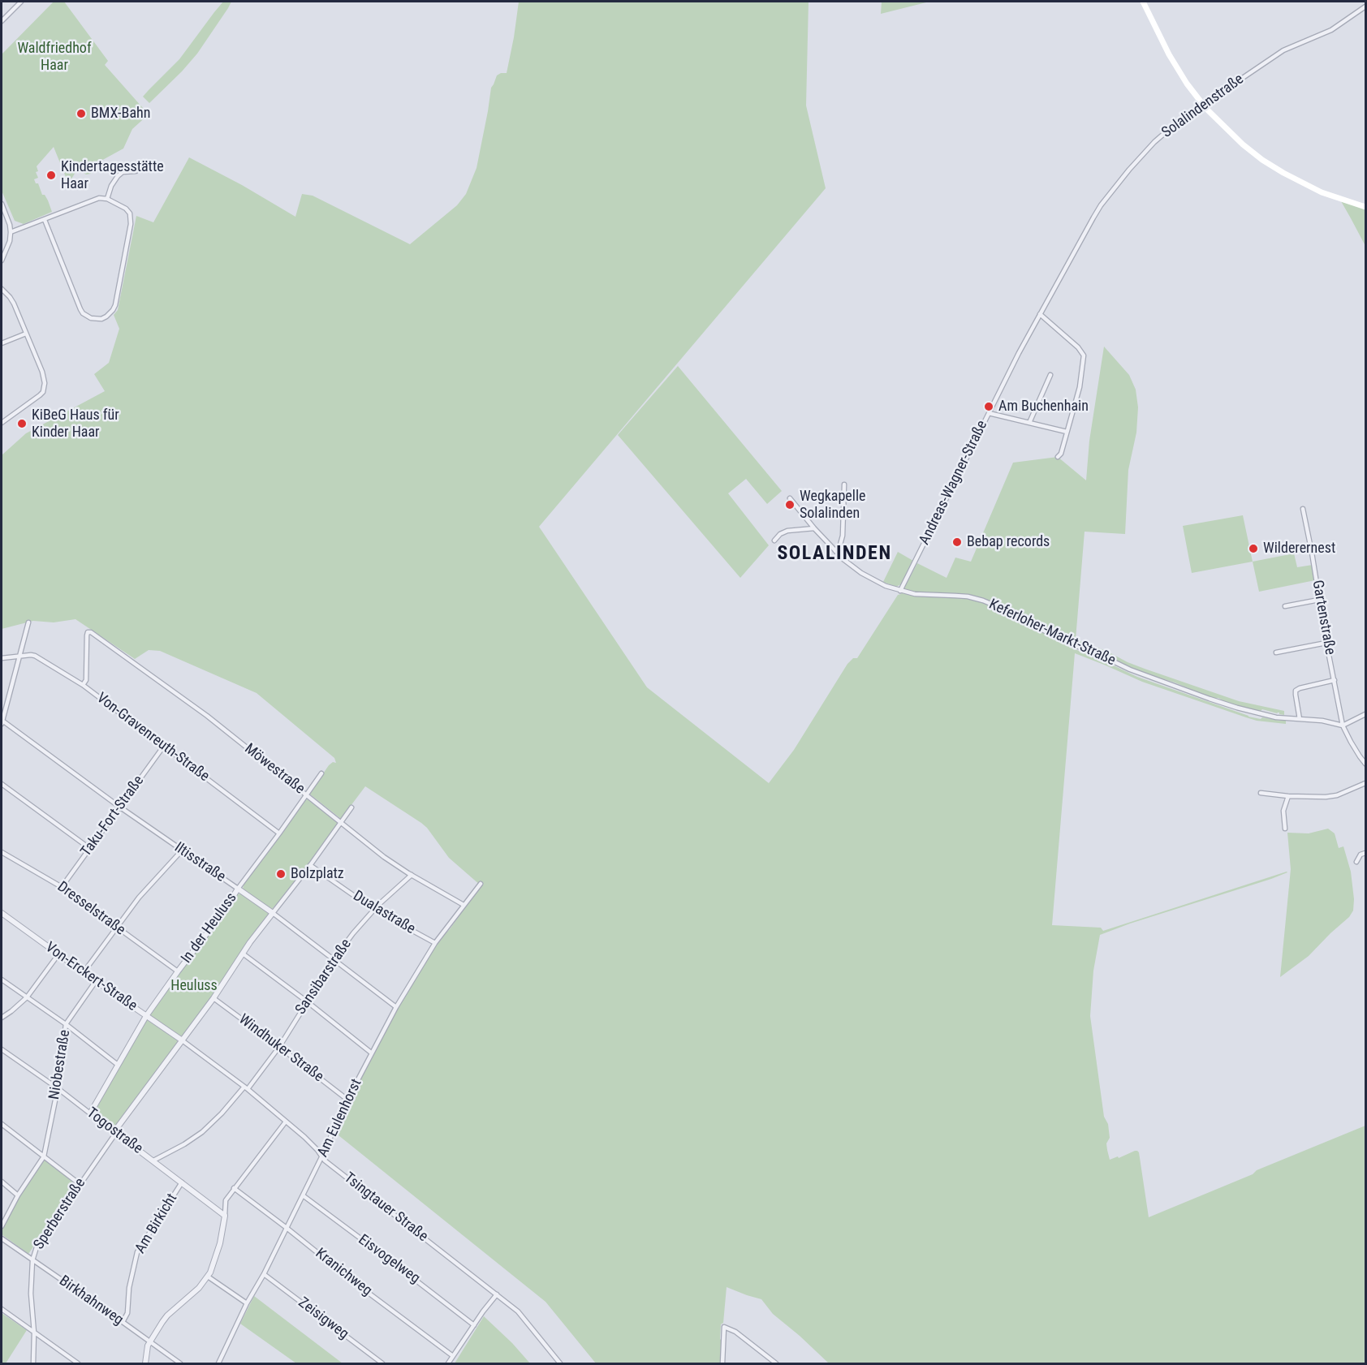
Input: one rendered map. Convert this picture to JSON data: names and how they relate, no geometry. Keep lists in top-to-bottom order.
{
  "streets": {
    "street": [
      "Solalindenstraße",
      "Andreas-Wagner-Straße",
      "Gartenstraße",
      "Keferloher-Markt-Straße",
      "Von-Gravenreuth-Straße",
      "Möwestraße",
      "Taku-Fort-Straße",
      "Iltisstraße",
      "Dresselstraße",
      "Dualastraße",
      "In der Heuluss",
      "Von-Erckert-Straße",
      "Sansibarstraße",
      "Windhuker Straße",
      "Niobestraße",
      "Am Eulenhorst",
      "Togostraße",
      "Tsingtauer Straße",
      "Sperberstraße",
      "Am Birkicht",
      "Eisvogelweg",
      "Kranichweg",
      "Birkhahnweg",
      "Zeisigweg"
    ]
  },
  "crossings": [
    ["Solalindenstraße", "Andreas-Wagner-Straße"],
    ["Andreas-Wagner-Straße", "Keferloher-Markt-Straße"],
    ["Gartenstraße", "Keferloher-Markt-Straße"],
    ["Von-Gravenreuth-Straße", "Möwestraße"],
    ["Von-Gravenreuth-Straße", "Taku-Fort-Straße"],
    ["Von-Gravenreuth-Straße", "In der Heuluss"],
    ["Möwestraße", "In der Heuluss"],
    ["Möwestraße", "Sansibarstraße"],
    ["Möwestraße", "Am Eulenhorst"],
    ["Taku-Fort-Straße", "Iltisstraße"],
    ["Taku-Fort-Straße", "Dresselstraße"],
    ["Iltisstraße", "In der Heuluss"],
    ["Iltisstraße", "Sansibarstraße"],
    ["Iltisstraße", "Am Eulenhorst"],
    ["Dresselstraße", "In der Heuluss"],
    ["Dualastraße", "Sansibarstraße"],
    ["Dualastraße", "Am Eulenhorst"],
    ["In der Heuluss", "Von-Erckert-Straße"],
    ["In der Heuluss", "Togostraße"],
    ["Von-Erckert-Straße", "Niobestraße"],
    ["Von-Erckert-Straße", "Tsingtauer Straße"],
    ["Sansibarstraße", "Windhuker Straße"],
    ["Sansibarstraße", "Togostraße"],
    ["Sansibarstraße", "Tsingtauer Straße"],
    ["Windhuker Straße", "Am Eulenhorst"],
    ["Niobestraße", "Togostraße"],
    ["Am Eulenhorst", "Tsingtauer Straße"],
    ["Am Eulenhorst", "Eisvogelweg"],
    ["Am Eulenhorst", "Kranichweg"],
    ["Am Eulenhorst", "Zeisigweg"],
    ["Togostraße", "Sperberstraße"],
    ["Togostraße", "Am Birkicht"],
    ["Sperberstraße", "Birkhahnweg"],
    ["Am Birkicht", "Birkhahnweg"]
  ],
  "districts": ["SOLALINDEN"],
  "parks": ["Waldfriedhof Haar", "Heuluss"],
  "places": [
    "BMX-Bahn",
    "Kindertagesstätte Haar",
    "Am Buchenhain",
    "KiBeG Haus für Kinder Haar",
    "Wegkapelle Solalinden",
    "Bebap records",
    "Wilderernest",
    "Bolzplatz"
  ]
}
